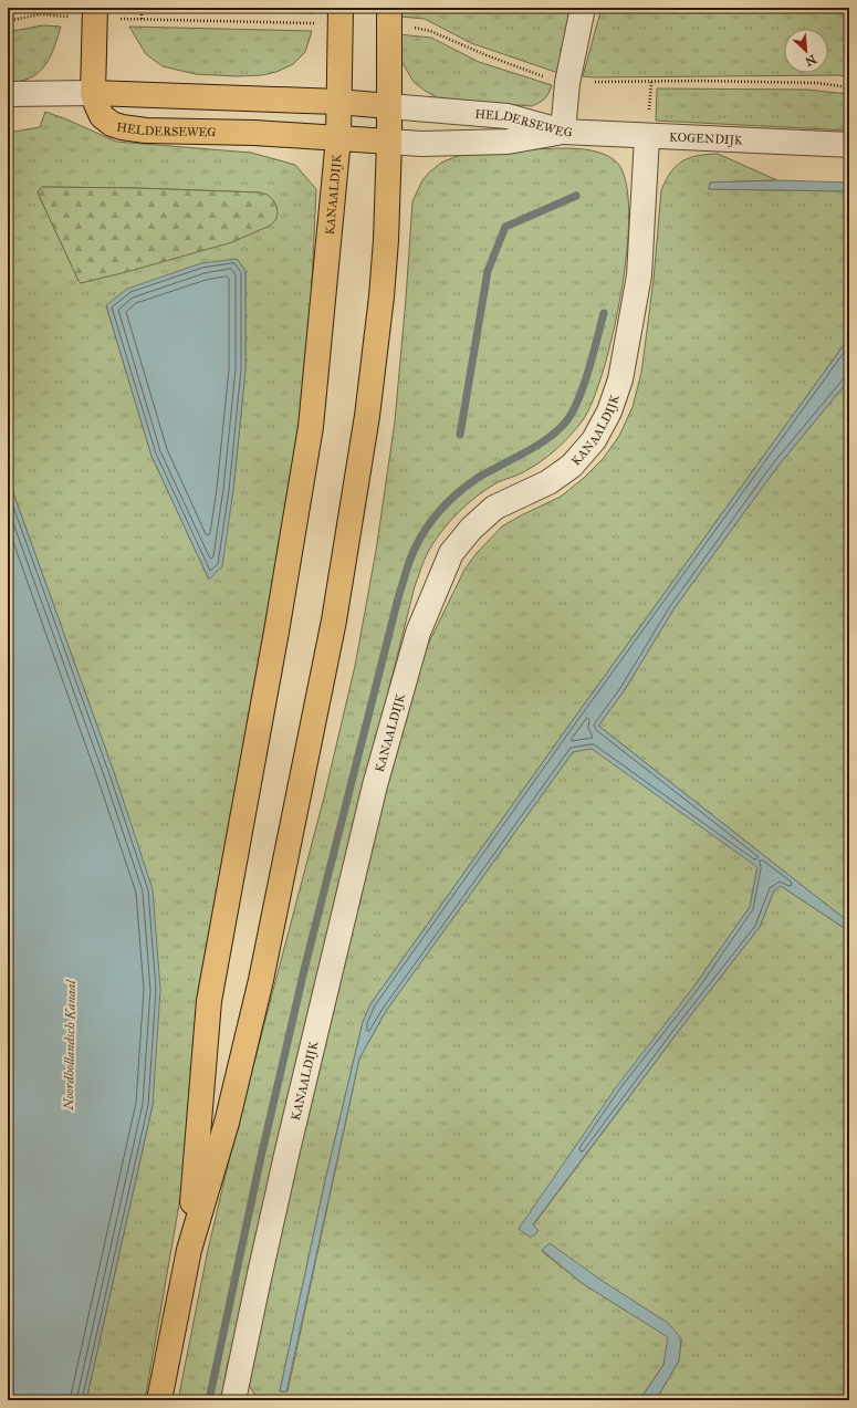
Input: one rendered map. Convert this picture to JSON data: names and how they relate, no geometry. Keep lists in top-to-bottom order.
{
  "streets": {
    "main road": ["HELDERSEWEG", "KANAALDIJK"],
    "street": ["KOGENDIJK"]
  },
  "crossings": [
    ["HELDERSEWEG", "KOGENDIJK"],
    ["HELDERSEWEG", "KANAALDIJK"],
    ["KOGENDIJK", "KANAALDIJK"]
  ],
  "water": ["Noordhollandsch Kanaal"],
  "north": "bottom right"
}
